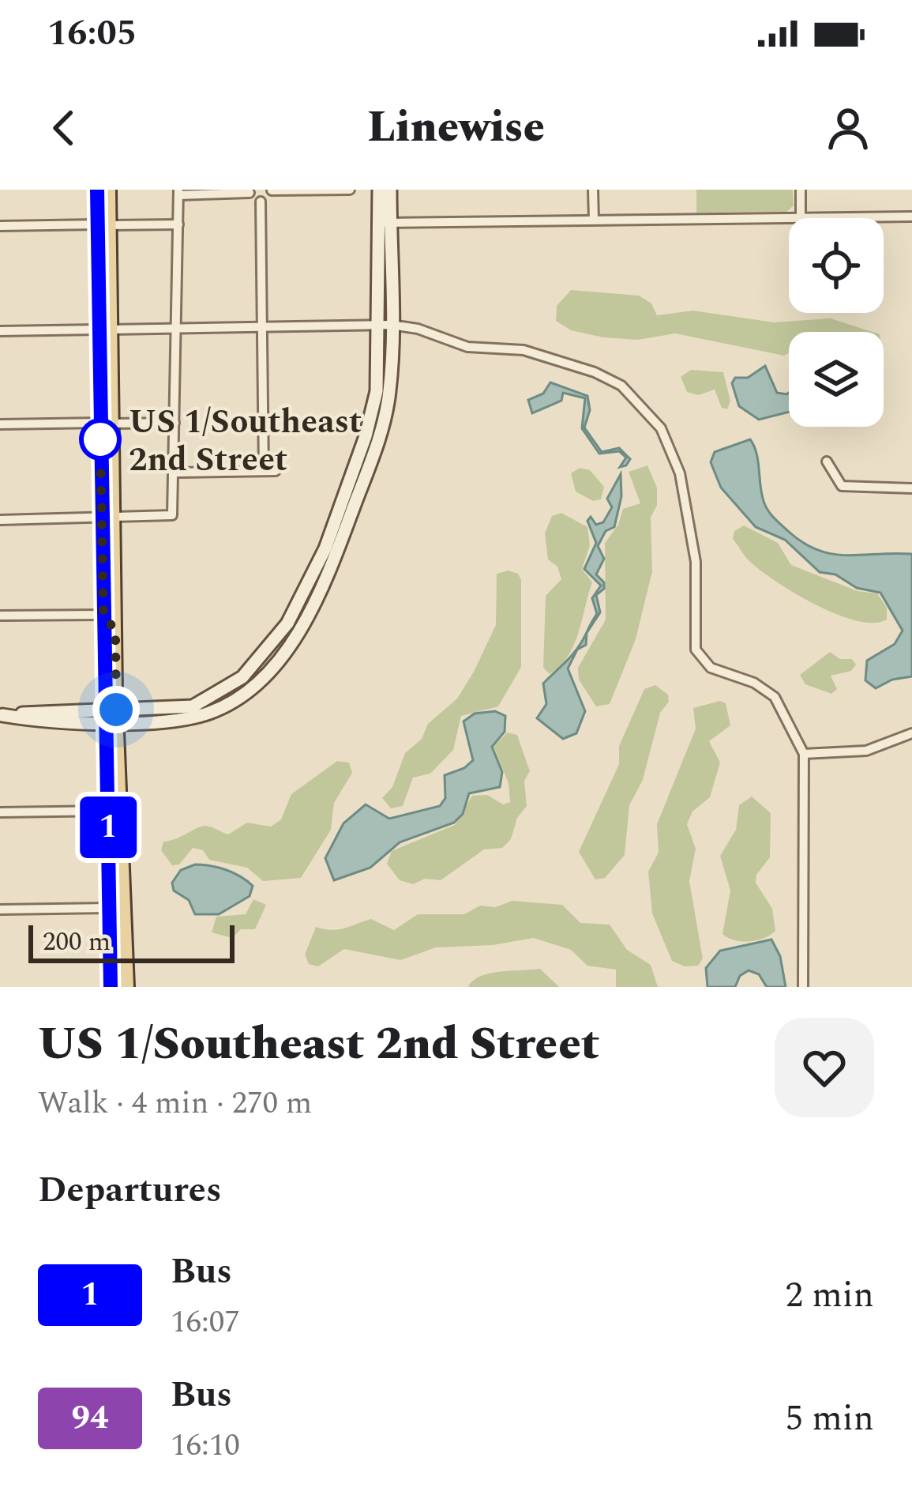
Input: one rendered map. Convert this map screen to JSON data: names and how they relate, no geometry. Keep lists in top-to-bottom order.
{
  "places": ["US 1/Southeast 2nd Street"],
  "lines": ["bus line 1"],
  "scale_bar": "200 m",
  "page": {
    "status": "16:05",
    "header": "Linewise",
    "on_map": "1",
    "scale": "200 m",
    "heading": [
      ["US 1/Southeast 2nd Street", "Walk · 4 min · 270 m"],
      "Departures"
    ],
    "list": [
      {
        "mark": "1",
        "name": "Bus",
        "note": "16:07",
        "value": "2 min"
      },
      {
        "mark": "94",
        "name": "Bus",
        "note": "16:10",
        "value": "5 min"
      }
    ]
  }
}
